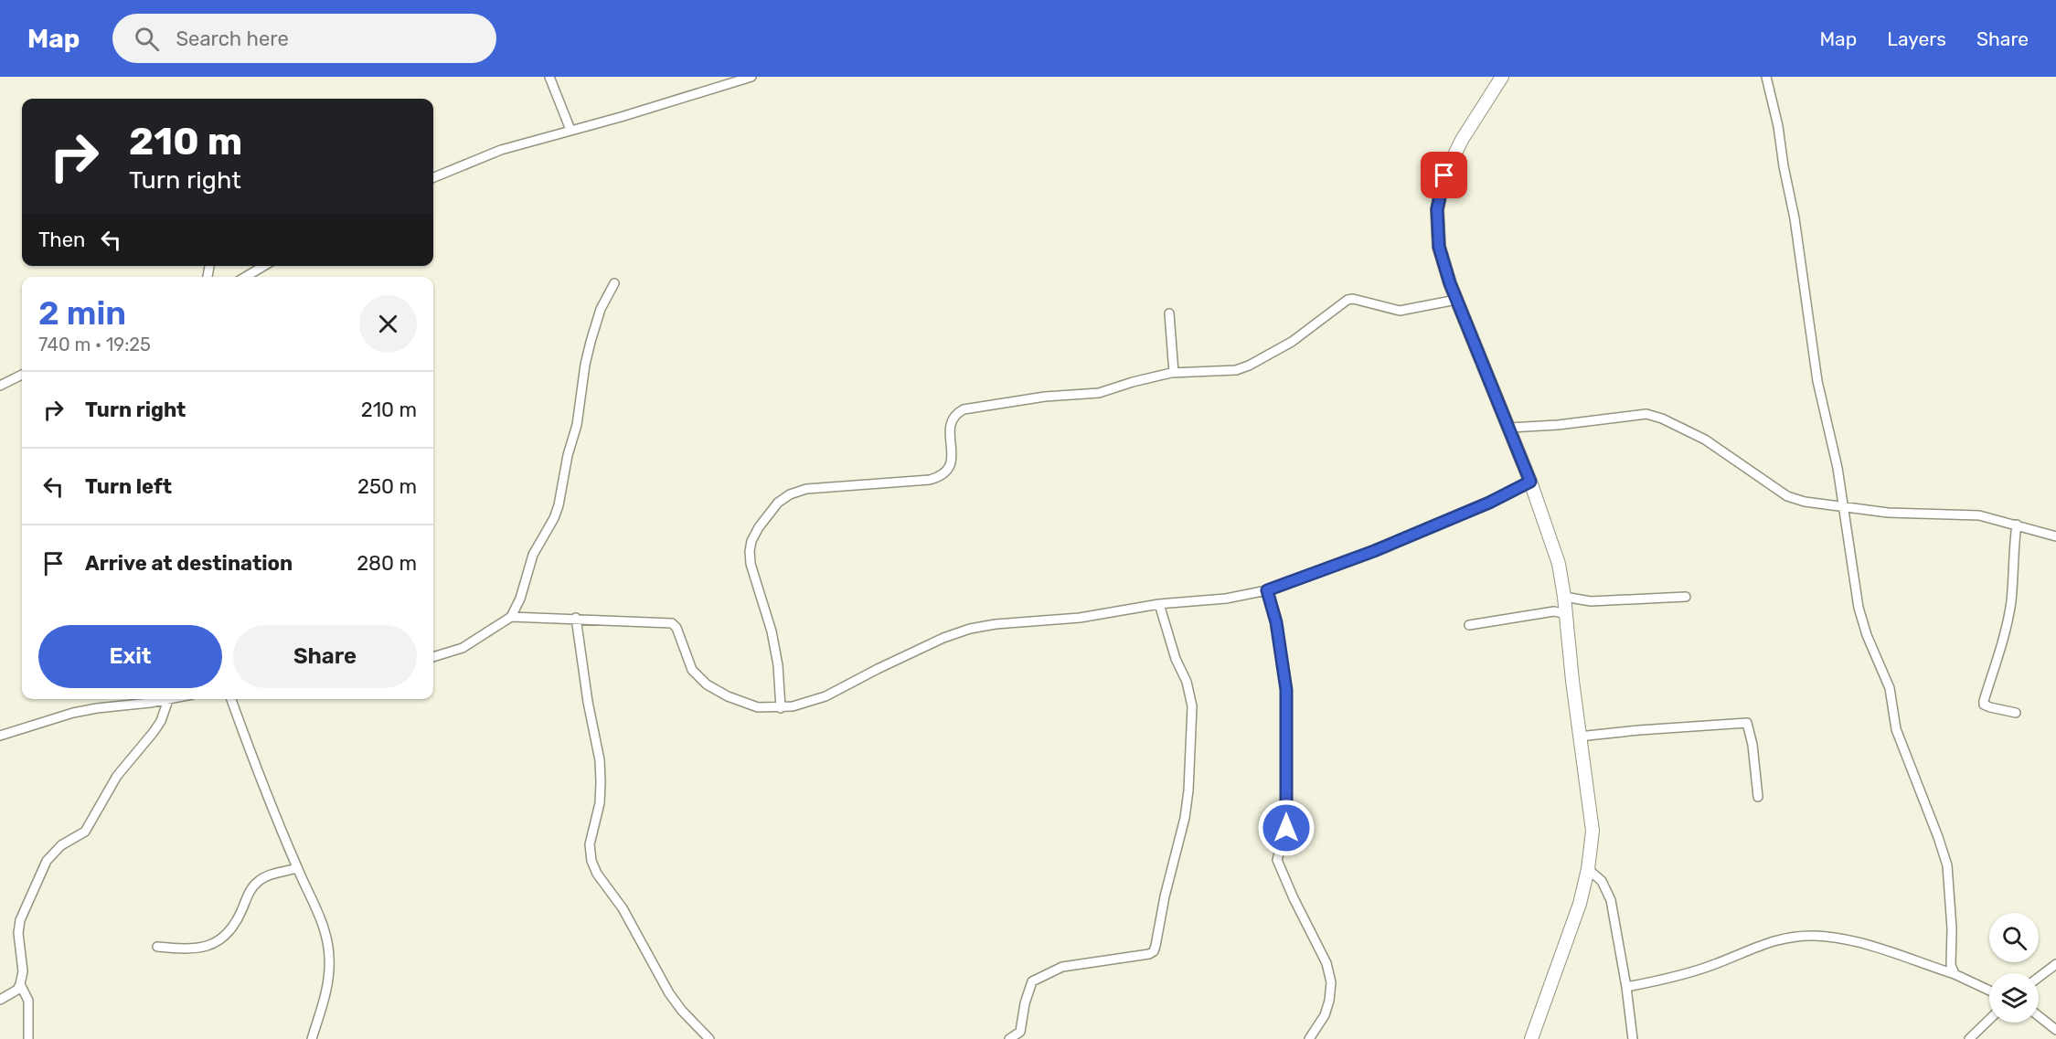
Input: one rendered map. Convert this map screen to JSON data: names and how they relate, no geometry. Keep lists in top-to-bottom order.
{
  "page": {
    "header": "Map",
    "search": "Search here",
    "nav": ["Map", "Layers", "Share"],
    "turn": ["210 m", "Turn right"],
    "then": "Then",
    "heading": ["2 min", "740 m · 19:25"],
    "list": [
      {
        "name": "Turn right",
        "value": "210 m"
      },
      {
        "name": "Turn left",
        "value": "250 m"
      },
      {
        "name": "Arrive at destination",
        "value": "280 m"
      }
    ],
    "buttons": ["Exit", "Share"]
  }
}
